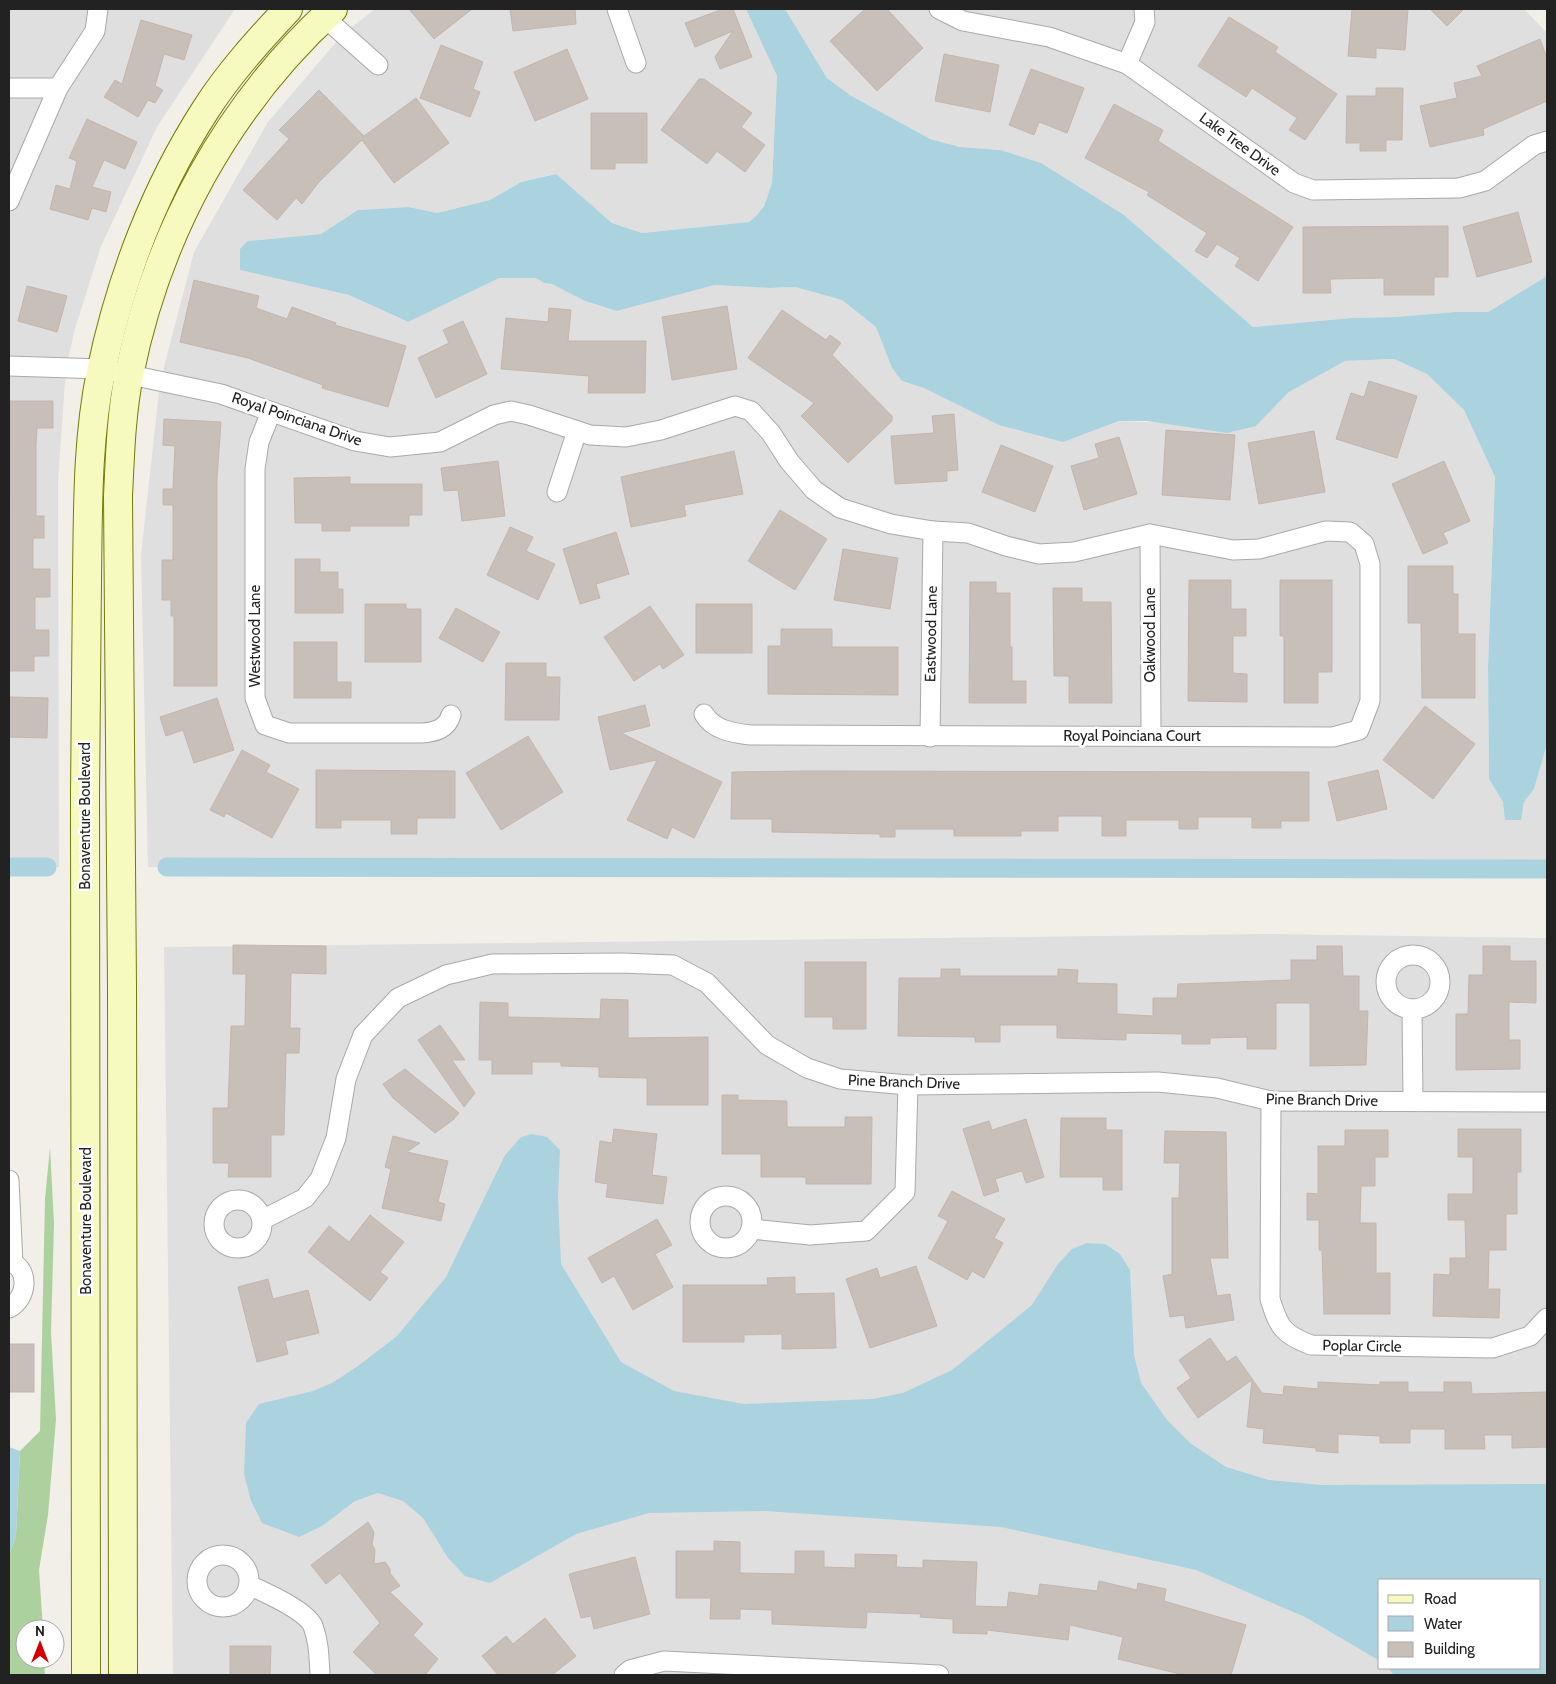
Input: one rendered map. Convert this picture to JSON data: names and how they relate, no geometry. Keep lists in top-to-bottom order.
{
  "streets": {
    "main road": ["Bonaventure Boulevard"],
    "street": [
      "Lake Tree Drive",
      "Royal Poinciana Drive",
      "Eastwood Lane",
      "Oakwood Lane",
      "Westwood Lane",
      "Royal Poinciana Court",
      "Pine Branch Drive",
      "Poplar Circle"
    ]
  },
  "crossings": [
    ["Royal Poinciana Drive", "Eastwood Lane"],
    ["Royal Poinciana Drive", "Oakwood Lane"],
    ["Royal Poinciana Drive", "Westwood Lane"],
    ["Royal Poinciana Drive", "Royal Poinciana Court"],
    ["Royal Poinciana Drive", "Bonaventure Boulevard"],
    ["Eastwood Lane", "Royal Poinciana Court"],
    ["Oakwood Lane", "Royal Poinciana Court"],
    ["Pine Branch Drive", "Poplar Circle"]
  ],
  "legend": ["Road", "Water", "Building"],
  "north": "top"
}
